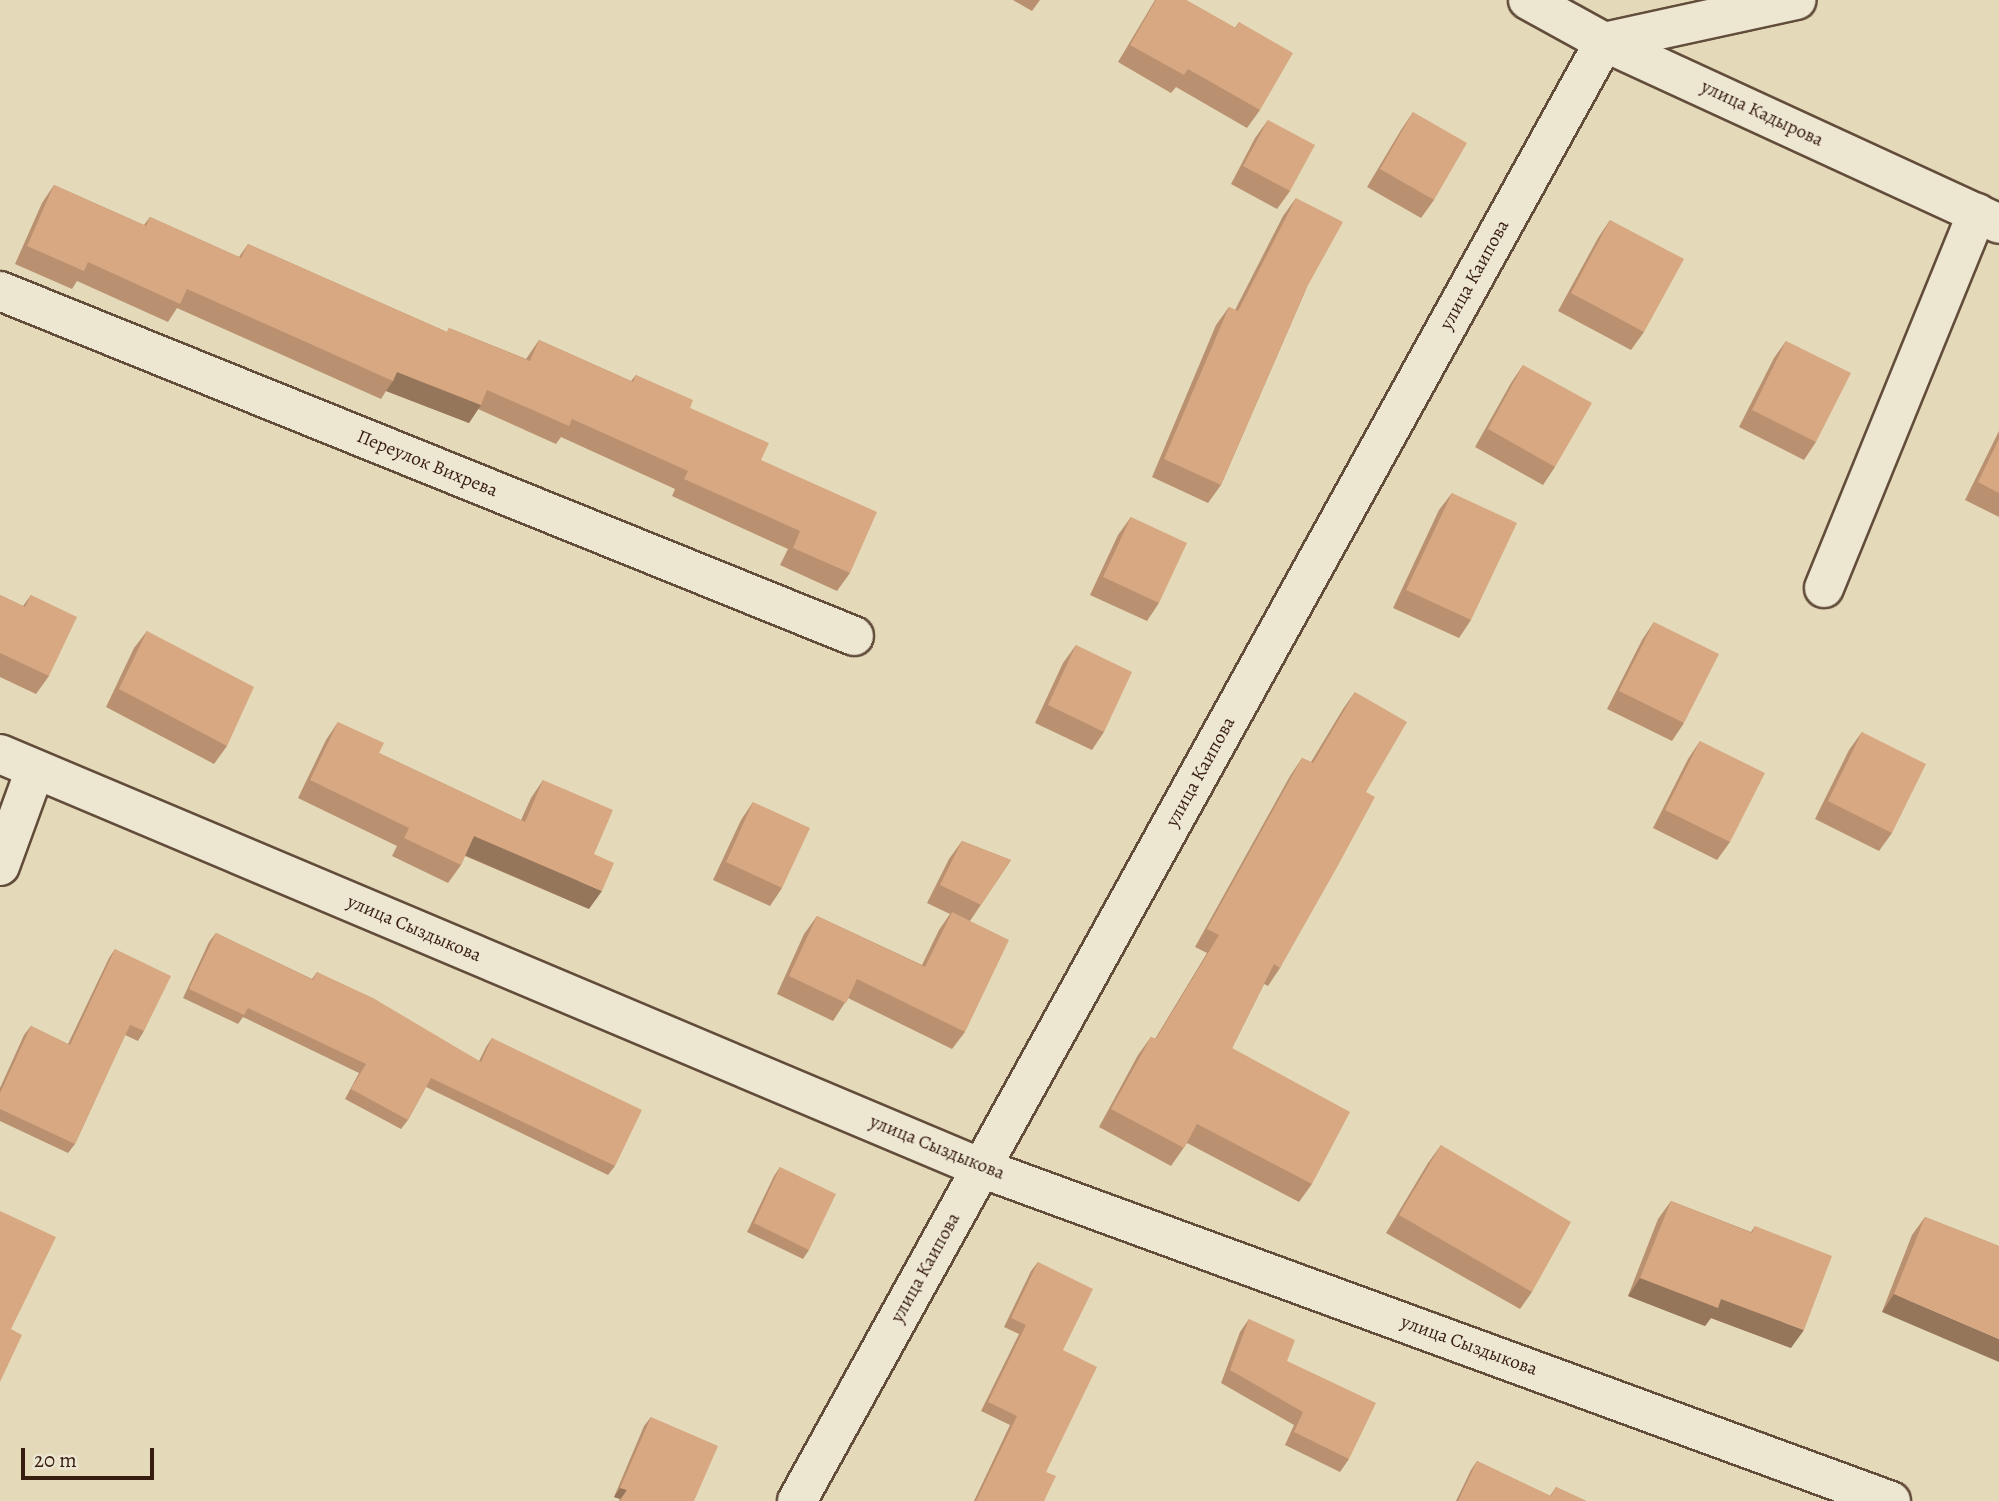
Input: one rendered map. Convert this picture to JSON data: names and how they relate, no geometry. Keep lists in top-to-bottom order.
{
  "streets": {
    "street": [
      "улица Кадырова",
      "улица Каипова",
      "Переулок Вихрева",
      "улица Сыздыкова"
    ]
  },
  "crossings": [
    ["улица Кадырова", "улица Каипова"],
    ["улица Каипова", "улица Сыздыкова"]
  ],
  "scale_bar": "20 m"
}
